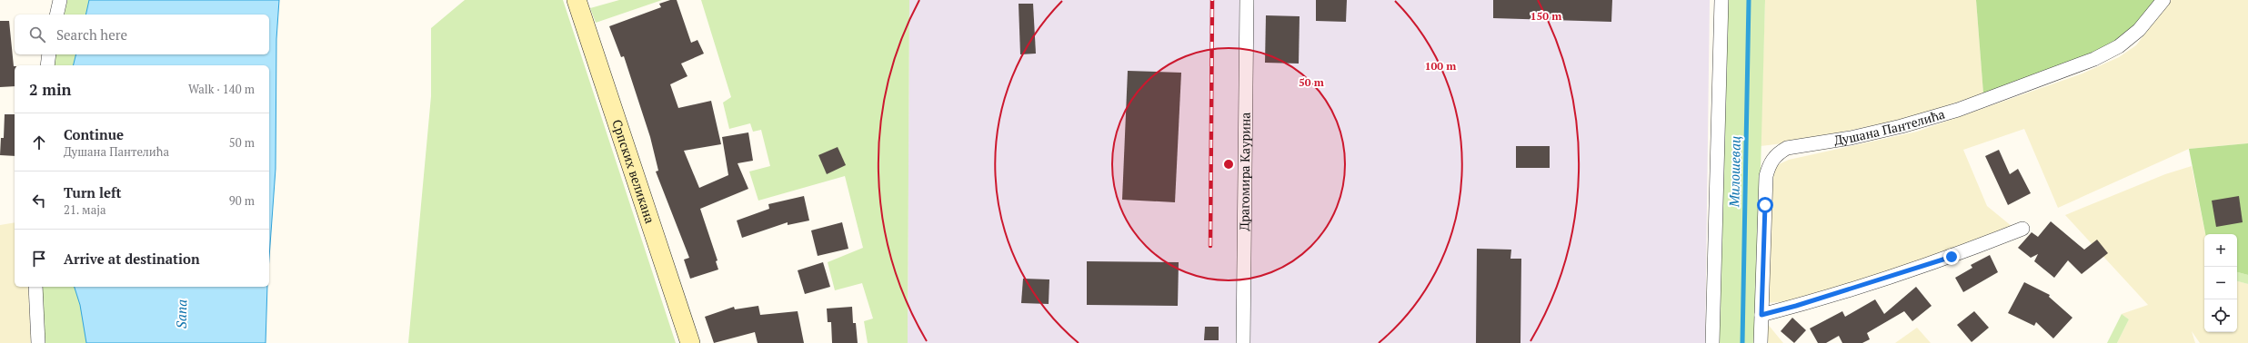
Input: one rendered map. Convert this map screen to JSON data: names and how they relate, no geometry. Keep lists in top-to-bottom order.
{
  "streets": {
    "main road": ["Српских великана"],
    "street": ["Душана Пантелића", "Драгомира Каурина"]
  },
  "water": ["Милошевац", "Sana"],
  "page": {
    "search": "Search here",
    "heading": ["2 min", "Walk · 140 m"],
    "list": [
      ["Continue", "Душана Пантелића", "50 m"],
      ["Turn left", "21. маја", "90 m"],
      "Arrive at destination"
    ],
    "map_buttons": ["+", "−"]
  },
  "rings": ["150 m", "100 m", "50 m"]
}
